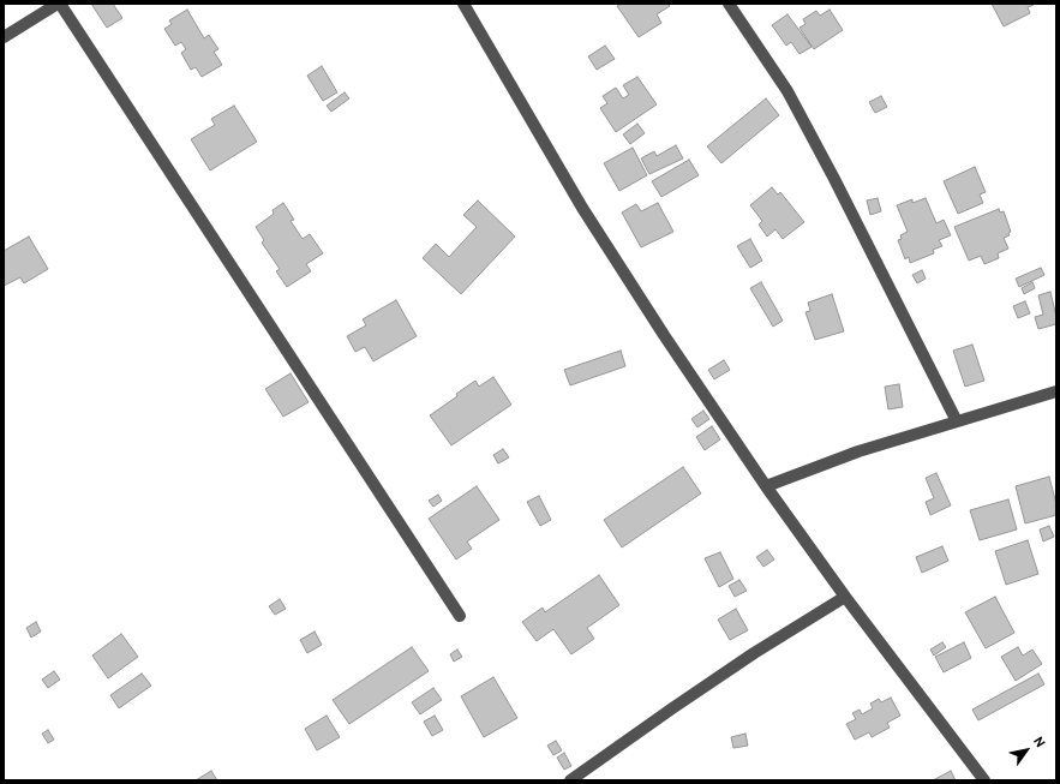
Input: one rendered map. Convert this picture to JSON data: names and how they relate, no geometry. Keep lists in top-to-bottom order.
{
  "north": "top right"
}
